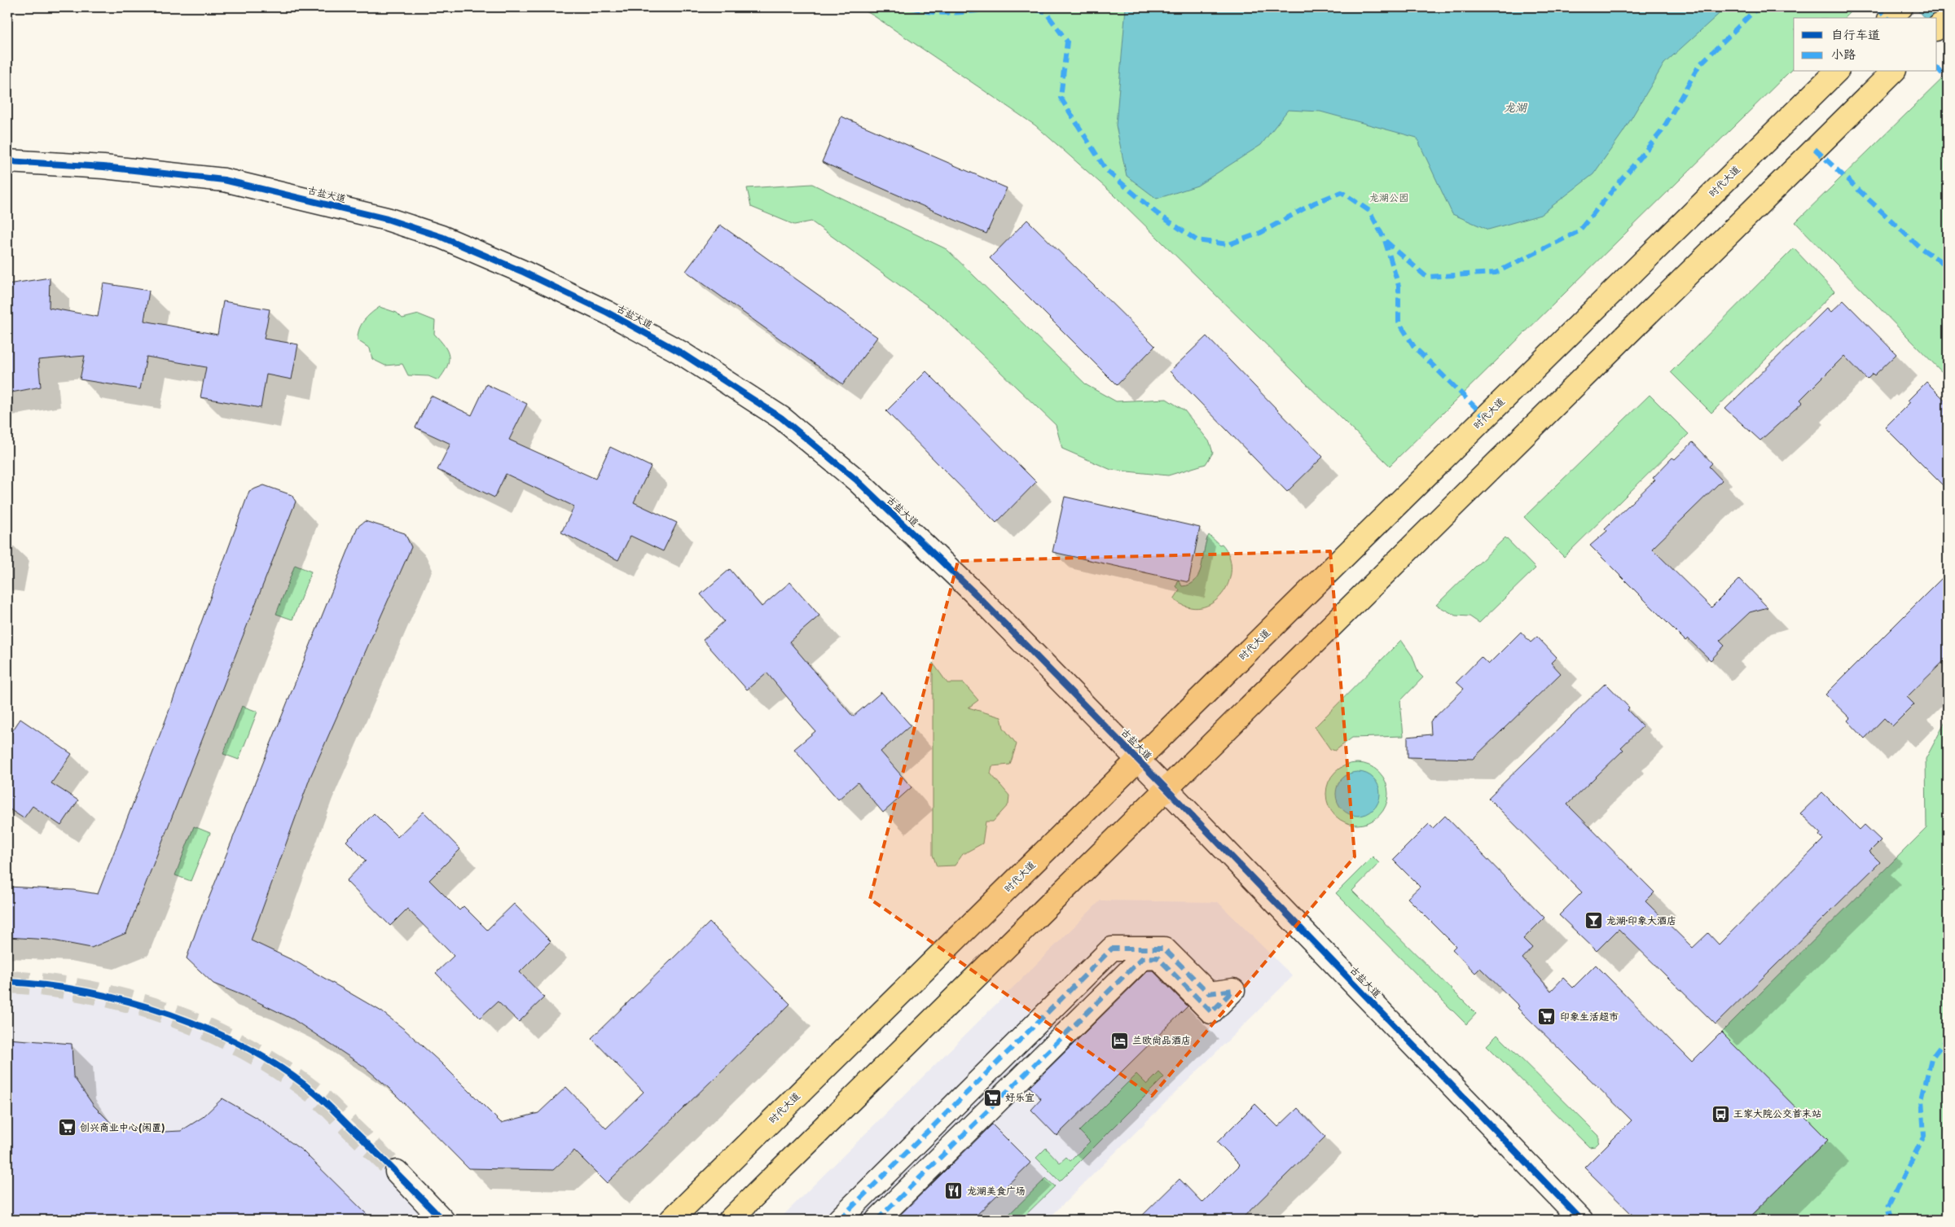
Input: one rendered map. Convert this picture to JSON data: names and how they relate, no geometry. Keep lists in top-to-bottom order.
{
  "streets": {
    "main road": ["时代大道"],
    "street": ["古盐大道"]
  },
  "crossings": [
    ["时代大道", "古盐大道"]
  ],
  "water": ["龙湖"],
  "parks": ["龙湖公园"],
  "places": {
    "bar": ["龙湖·印象大酒店"],
    "supermarket": ["印象生活超市", "好乐宜", "创兴商业中心(闲置)"],
    "hotel": ["兰欧尚品酒店"],
    "bus stop": ["王家大院公交首末站"],
    "restaurant": ["龙湖美食广场"]
  },
  "legend": ["自行车道", "小路"]
}
